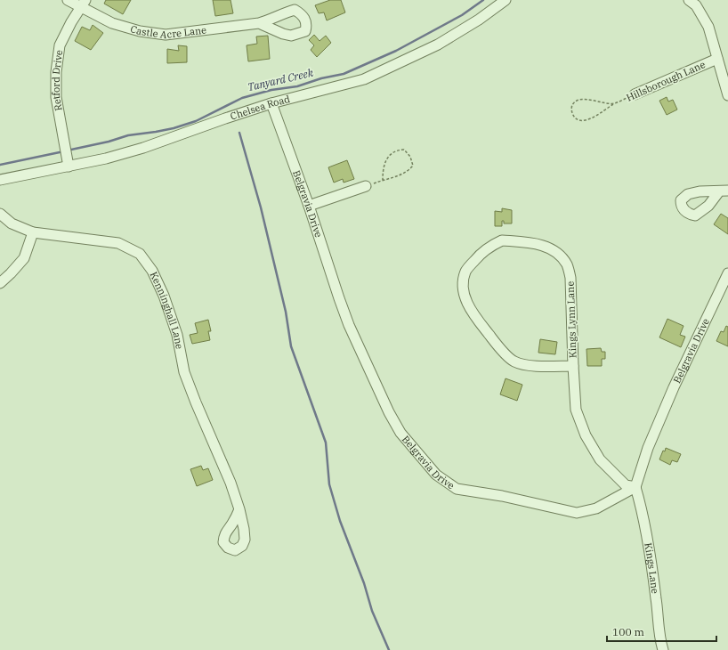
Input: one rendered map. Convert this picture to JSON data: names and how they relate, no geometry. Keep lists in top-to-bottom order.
{
  "streets": {
    "street": [
      "Castle Acre Lane",
      "Retford Drive",
      "Hillsborough Lane",
      "Chelsea Road",
      "Belgravia Drive",
      "Kenninghall Lane",
      "Kings Lynn Lane",
      "Kings Lane"
    ]
  },
  "crossings": [
    ["Castle Acre Lane", "Retford Drive"],
    ["Retford Drive", "Chelsea Road"],
    ["Chelsea Road", "Belgravia Drive"],
    ["Belgravia Drive", "Kings Lynn Lane"],
    ["Belgravia Drive", "Kings Lane"],
    ["Kings Lynn Lane", "Kings Lane"]
  ],
  "water": ["Tanyard Creek"],
  "scale_bar": "100 m"
}
